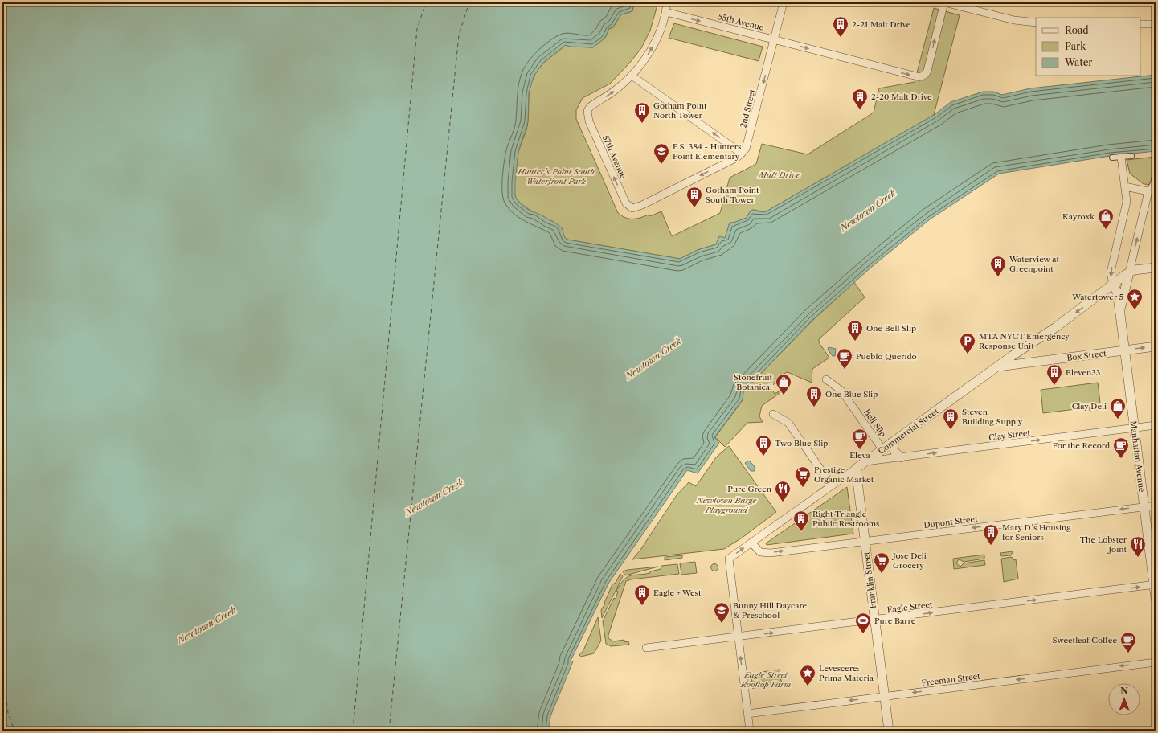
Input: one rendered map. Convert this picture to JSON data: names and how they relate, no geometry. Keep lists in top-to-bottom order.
{
  "streets": {
    "street": [
      "55th Avenue",
      "2nd Street",
      "57th Avenue",
      "Box Street",
      "Bell Slip",
      "Commercial Street",
      "Clay Street",
      "Manhattan Avenue",
      "Dupont Street",
      "Franklin Street",
      "Eagle Street",
      "Freeman Street"
    ]
  },
  "crossings": [
    ["55th Avenue", "2nd Street"],
    ["2nd Street", "57th Avenue"],
    ["Box Street", "Commercial Street"],
    ["Box Street", "Manhattan Avenue"],
    ["Bell Slip", "Commercial Street"],
    ["Commercial Street", "Clay Street"],
    ["Commercial Street", "Manhattan Avenue"],
    ["Commercial Street", "Dupont Street"],
    ["Commercial Street", "Franklin Street"],
    ["Commercial Street", "Eagle Street"],
    ["Clay Street", "Manhattan Avenue"],
    ["Manhattan Avenue", "Dupont Street"],
    ["Manhattan Avenue", "Eagle Street"],
    ["Dupont Street", "Franklin Street"],
    ["Franklin Street", "Eagle Street"],
    ["Franklin Street", "Freeman Street"]
  ],
  "one_way": [
    "55th Avenue",
    "2nd Street",
    "Clay Street",
    "Eagle Street",
    "Freeman Street"
  ],
  "water": ["Newtown Creek"],
  "parks": [
    "Hunter’s Point South Waterfront Park",
    "Malt Drive",
    "Newtown Barge Playground",
    "Eagle Street Rooftop Farm"
  ],
  "places": {
    "building": [
      "2-21 Malt Drive",
      "2-20 Malt Drive",
      "Gotham Point North Tower",
      "Gotham Point South Tower",
      "Waterview at Greenpoint",
      "One Bell Slip",
      "Eleven33",
      "One Blue Slip",
      "Steven Building Supply",
      "Two Blue Slip",
      "Right Triangle Public Restrooms",
      "Mary D.'s Housing for Seniors",
      "Eagle + West"
    ],
    "school or university": ["P.S. 384 - Hunters Point Elementary", "Bunny Hill Daycare & Preschool"],
    "shop": ["Kayroxk", "Stonefruit Botanical", "Clay Deli"],
    "place": ["Watertower 5", "Levescere: Prima Materia"],
    "parking": ["MTA NYCT Emergency Response Unit"],
    "cafe": [
      "Pueblo Querido",
      "Eleva",
      "For the Record",
      "Sweetleaf Coffee"
    ],
    "supermarket": ["Prestige Organic Market", "Jose Deli Grocery"],
    "restaurant": ["Pure Green", "The Lobster Joint"],
    "sports": ["Pure Barre"]
  },
  "legend": ["Road", "Park", "Water"],
  "north": "top"
}
